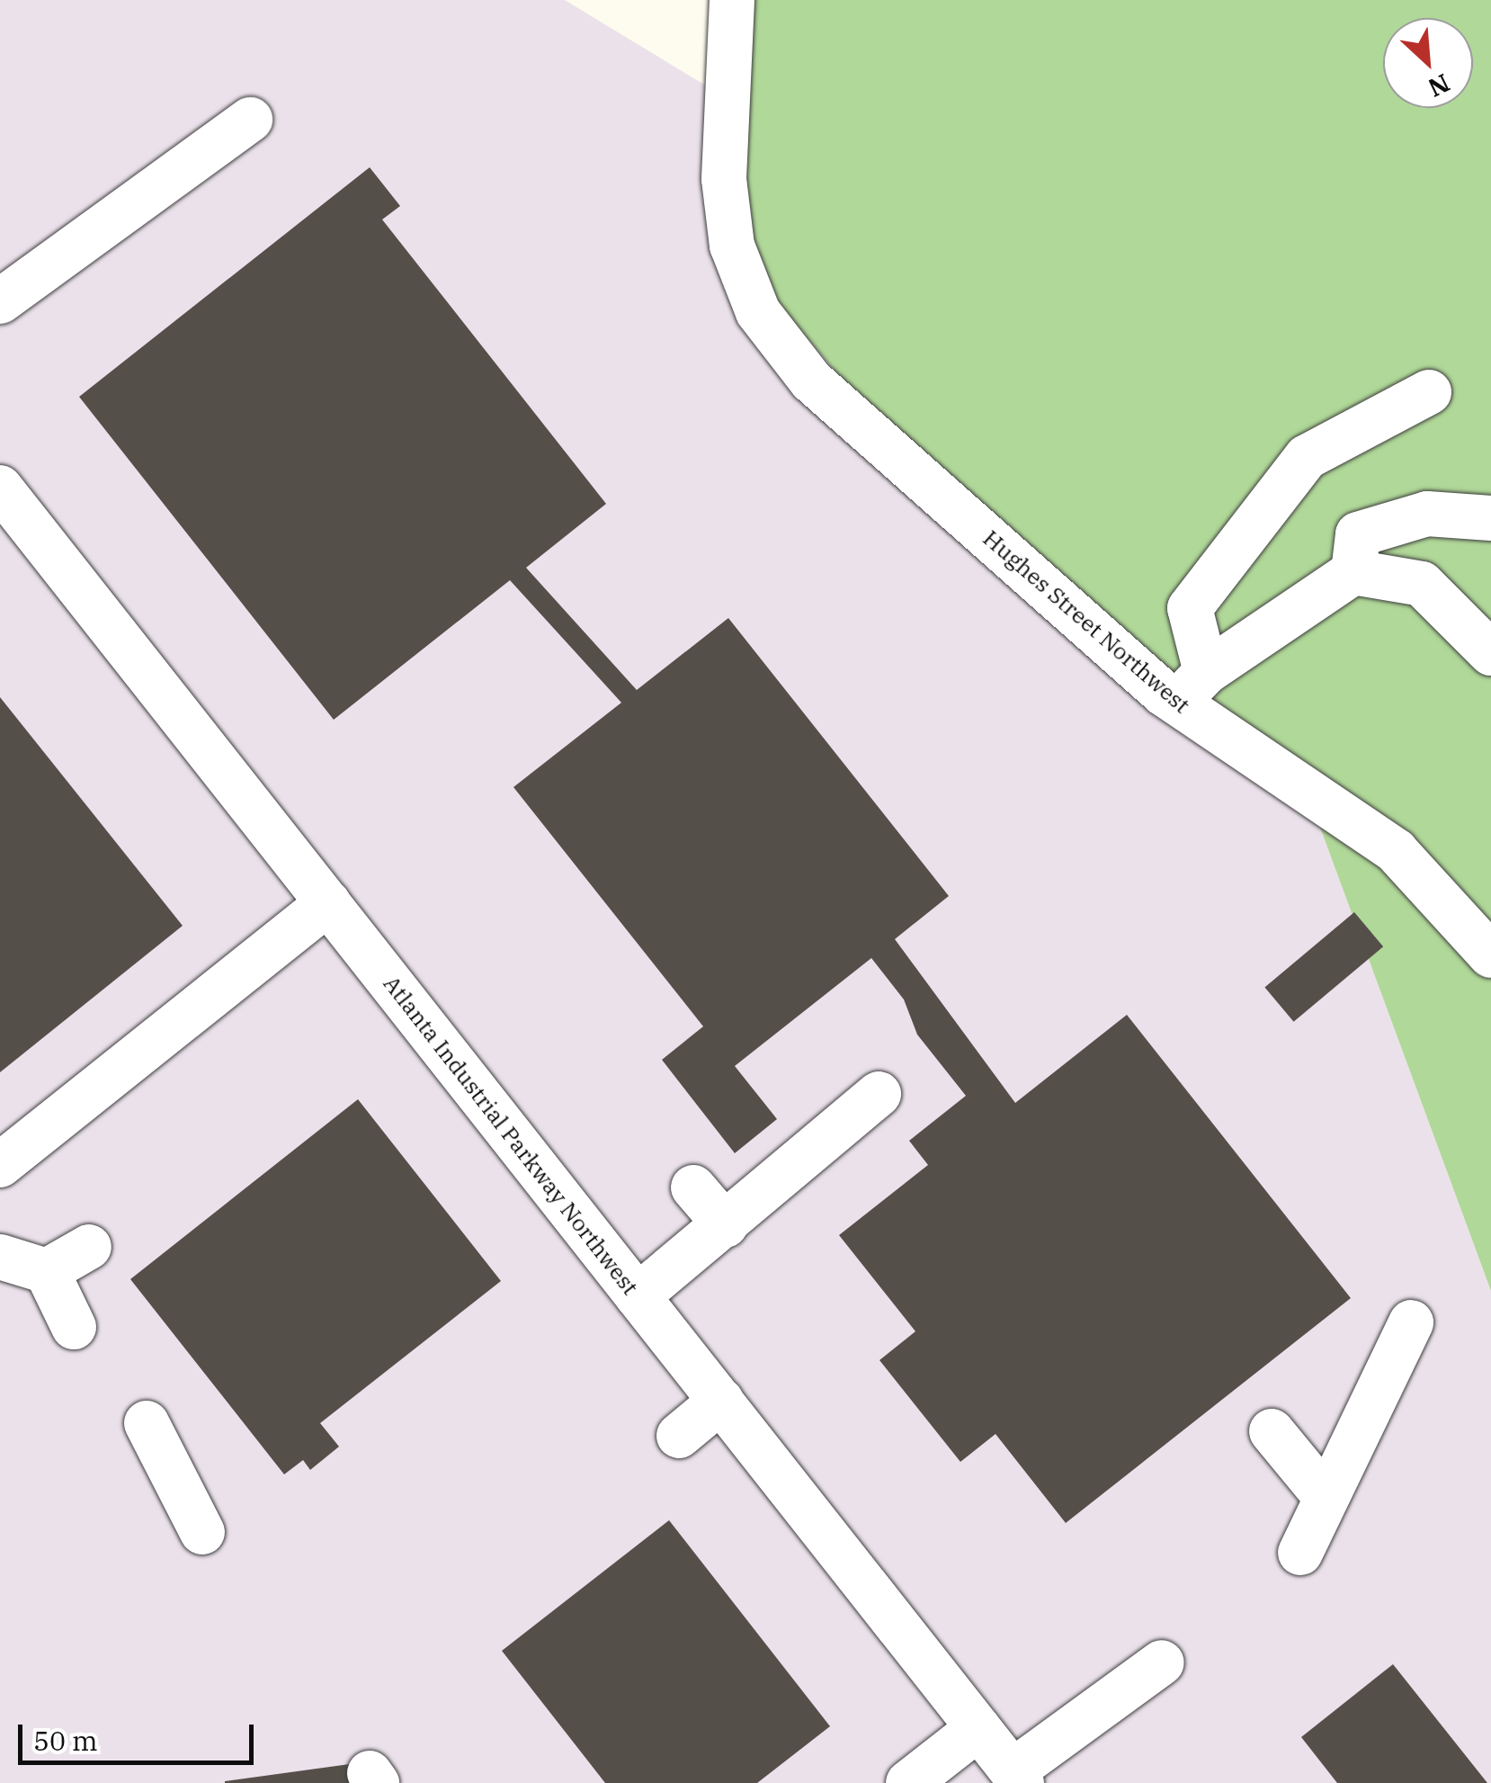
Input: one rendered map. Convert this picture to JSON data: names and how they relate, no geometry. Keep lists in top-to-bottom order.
{
  "streets": {
    "street": ["Hughes Street Northwest", "Atlanta Industrial Parkway Northwest"]
  },
  "scale_bar": "50 m",
  "north": "bottom right"
}
